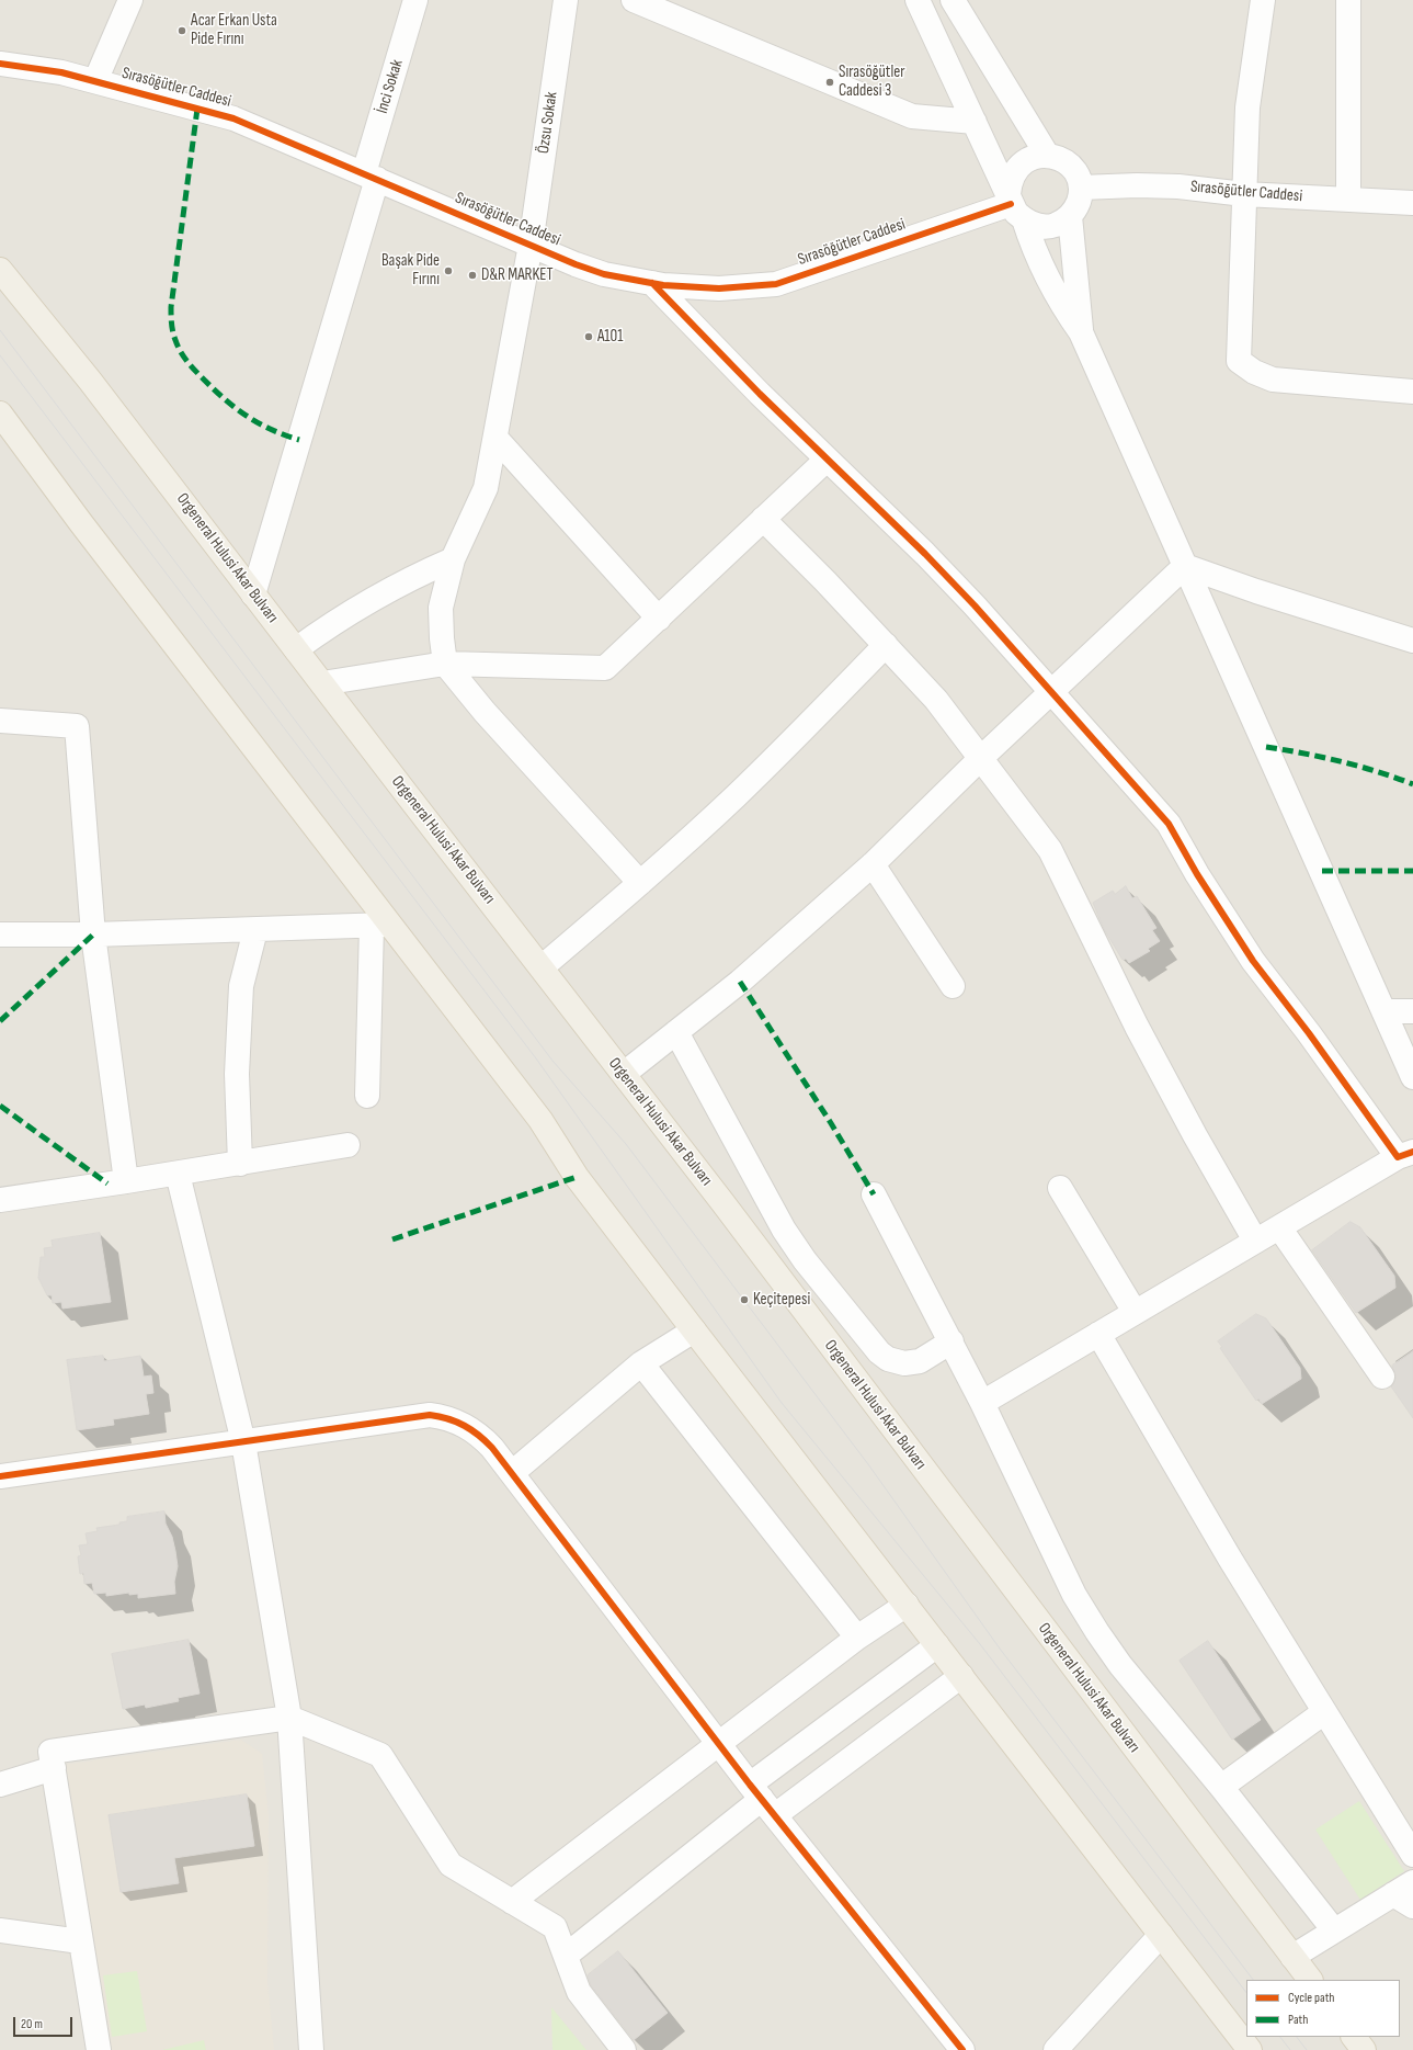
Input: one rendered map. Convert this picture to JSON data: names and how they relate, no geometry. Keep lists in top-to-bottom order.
{
  "streets": {
    "main road": ["Orgeneral Hulusi Akar Bulvarı"],
    "street": ["İnci Sokak", "Sırasöğütler Caddesi", "Özsu Sokak"]
  },
  "crossings": [
    ["İnci Sokak", "Sırasöğütler Caddesi"],
    ["İnci Sokak", "Orgeneral Hulusi Akar Bulvarı"],
    ["Sırasöğütler Caddesi", "Özsu Sokak"]
  ],
  "places": [
    "Acar Erkan Usta Pide Fırını",
    "Sırasöğütler Caddesi 3",
    "Başak Pide Fırını",
    "D&R MARKET",
    "A101",
    "Keçitepesi"
  ],
  "legend": ["Cycle path", "Path"],
  "scale_bar": "20 m"
}
